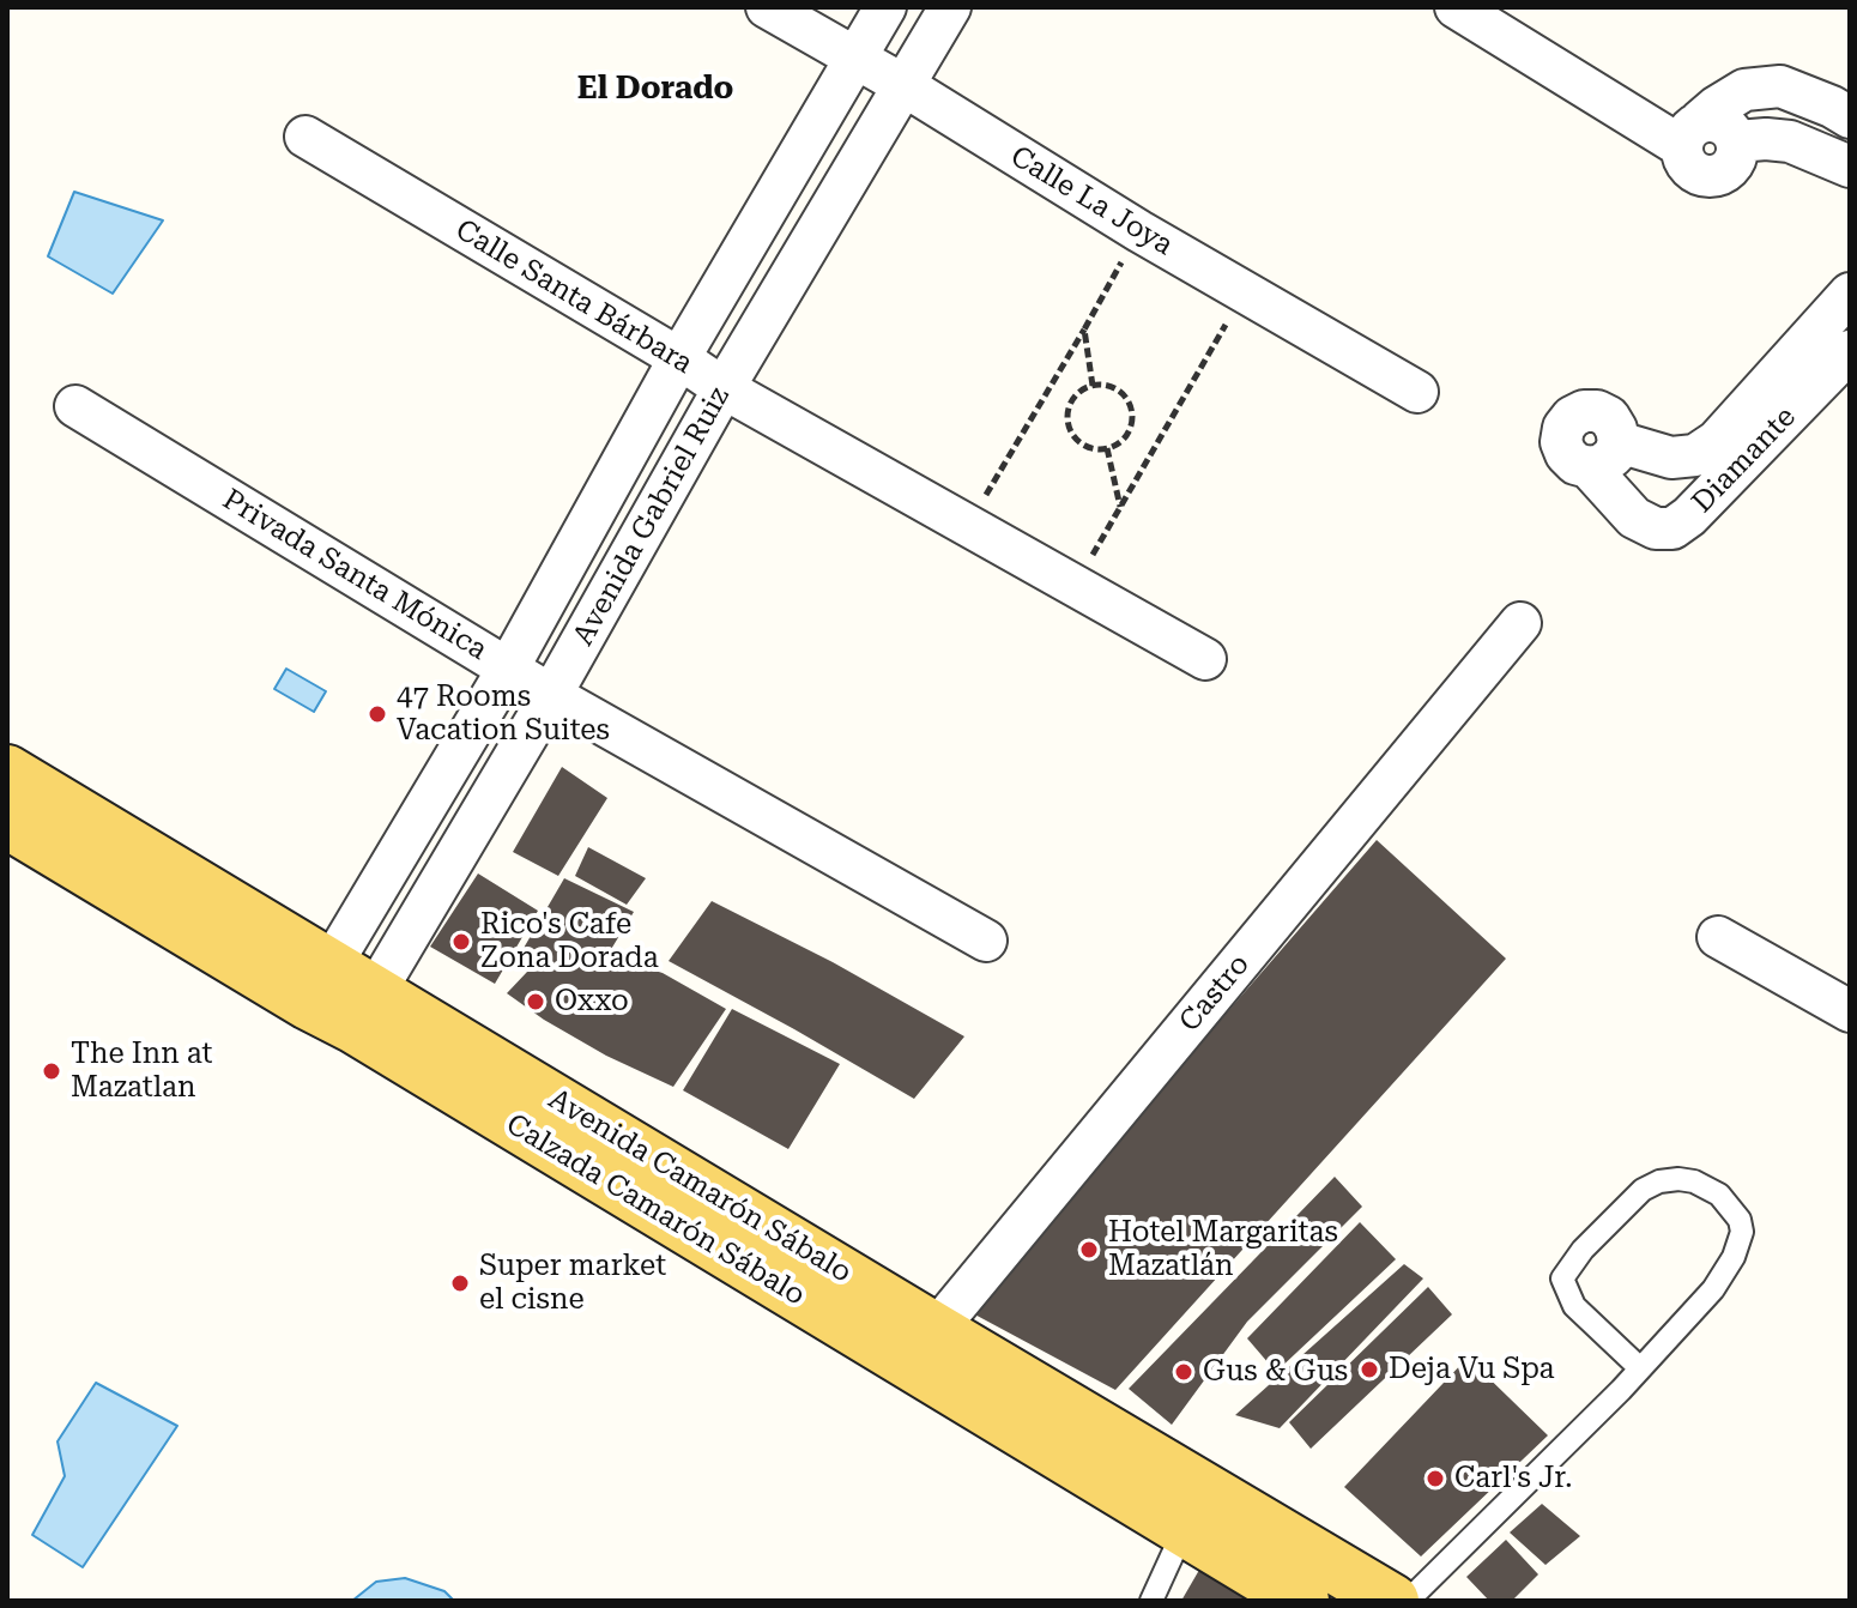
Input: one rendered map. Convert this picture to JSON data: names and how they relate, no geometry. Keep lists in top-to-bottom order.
{
  "streets": {
    "main road": ["Avenida Camarón Sábalo"],
    "street": [
      "Calle La Joya",
      "Calle Santa Bárbara",
      "Diamante",
      "Avenida Gabriel Ruiz",
      "Privada Santa Mónica",
      "Castro"
    ]
  },
  "crossings": [
    ["Calle La Joya", "Avenida Gabriel Ruiz"],
    ["Calle Santa Bárbara", "Avenida Gabriel Ruiz"],
    ["Avenida Gabriel Ruiz", "Privada Santa Mónica"],
    ["Avenida Gabriel Ruiz", "Avenida Camarón Sábalo"],
    ["Castro", "Avenida Camarón Sábalo"]
  ],
  "districts": ["El Dorado"],
  "places": [
    "47 Rooms Vacation Suites",
    "Rico's Cafe Zona Dorada",
    "Oxxo",
    "The Inn at Mazatlan",
    "Hotel Margaritas Mazatlán",
    "Super market el cisne",
    "Deja Vu Spa",
    "Gus & Gus",
    "Carl's Jr."
  ]
}
